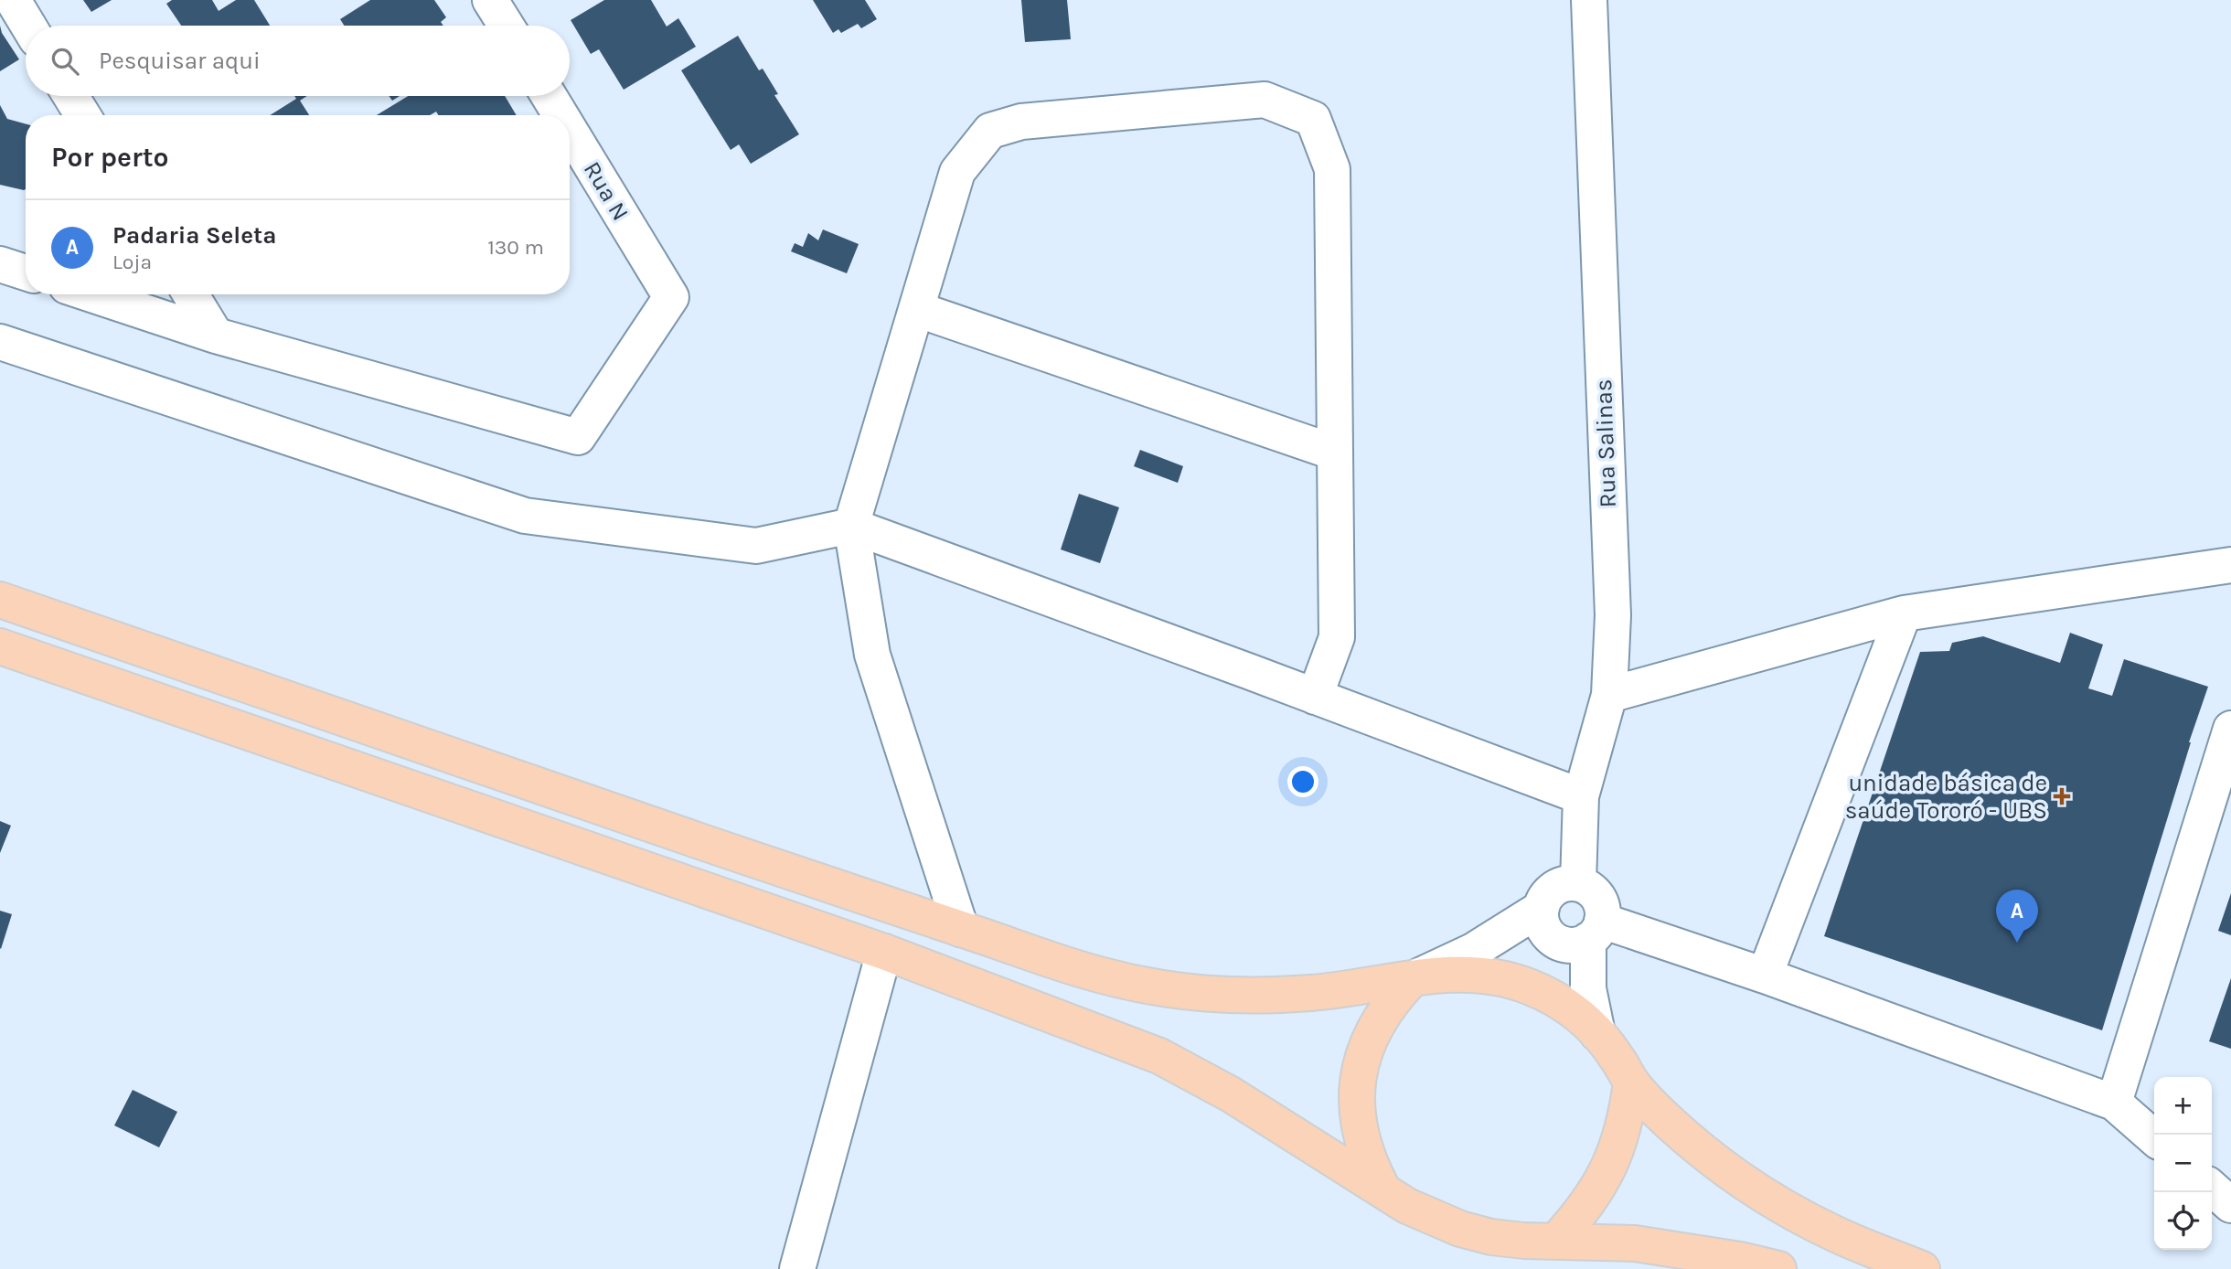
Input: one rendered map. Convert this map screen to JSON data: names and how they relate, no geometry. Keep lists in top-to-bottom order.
{
  "streets": {
    "street": ["Rua N", "Rua Salinas"]
  },
  "places": {
    "health": ["unidade básica de saúde Tororó - UBS"]
  },
  "page": {
    "search": "Pesquisar aqui",
    "heading": "Por perto",
    "list": [
      {
        "mark": "A",
        "name": "Padaria Seleta",
        "note": "Loja",
        "value": "130 m"
      }
    ],
    "pins": "A",
    "map_buttons": ["+", "−"]
  }
}
